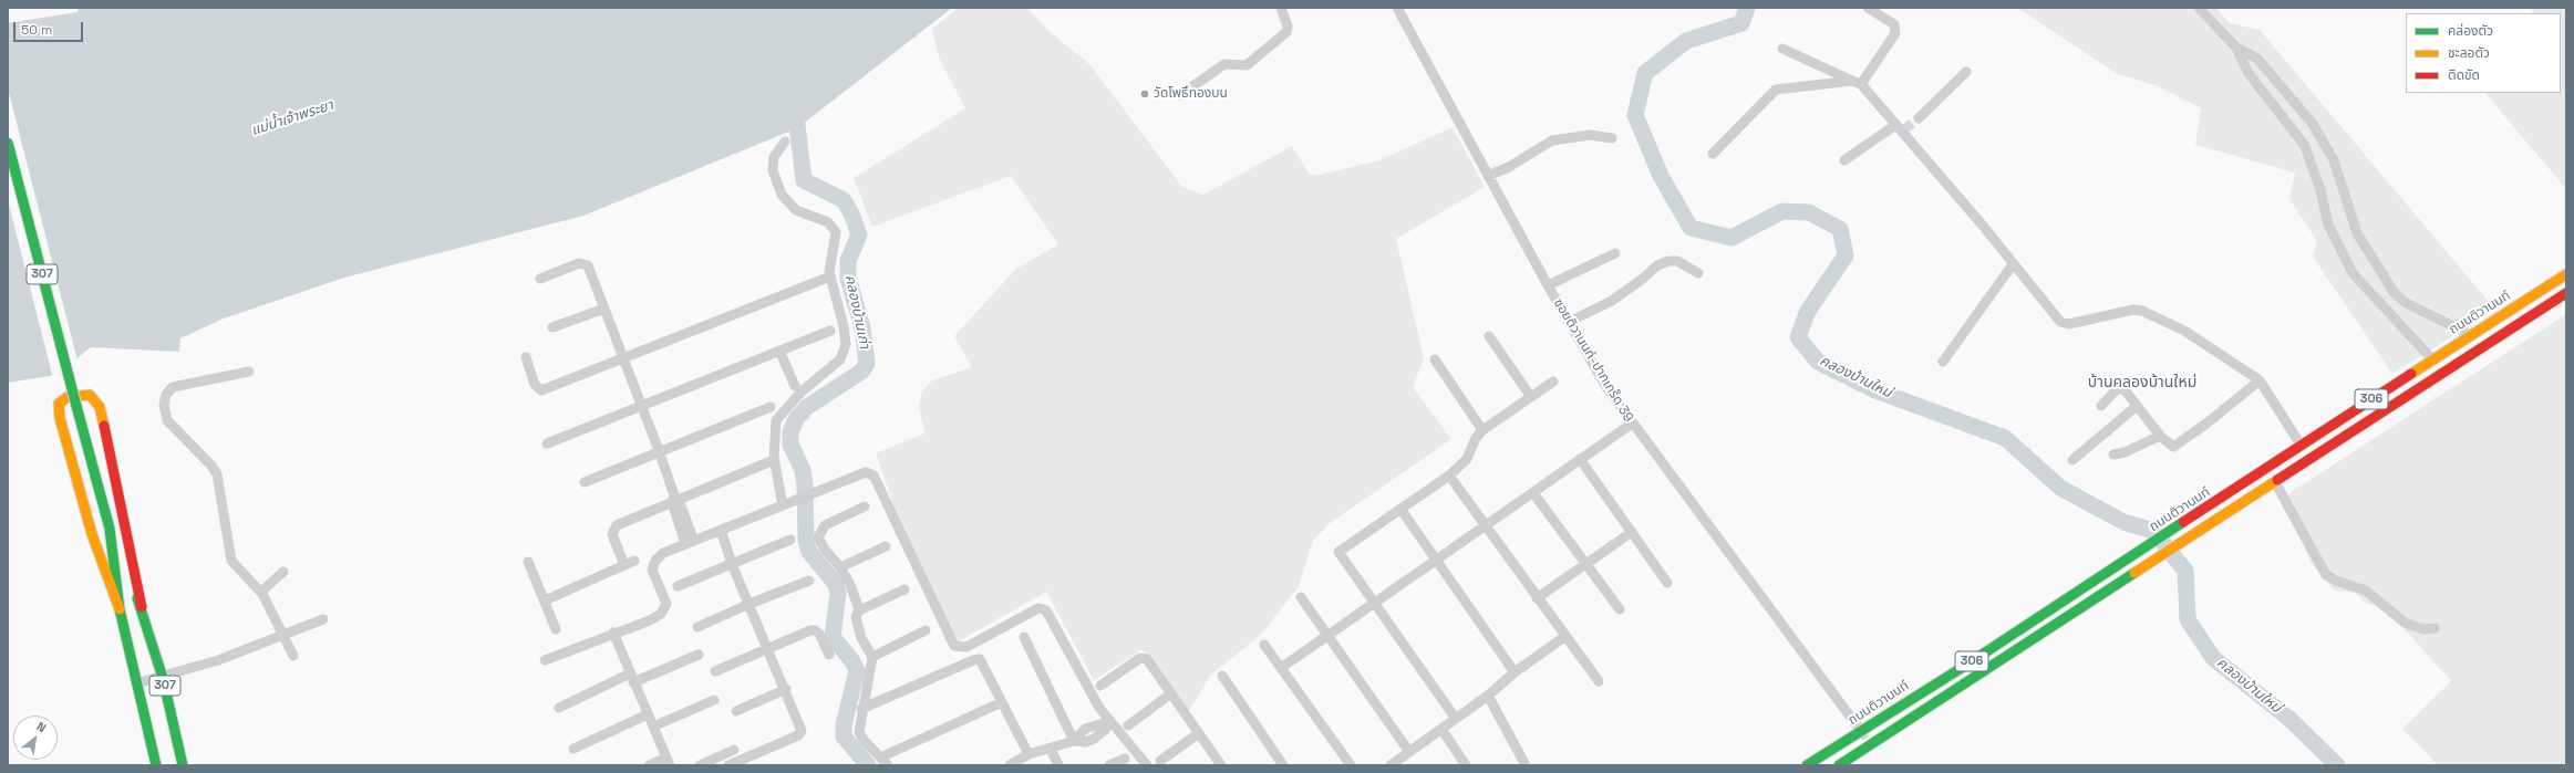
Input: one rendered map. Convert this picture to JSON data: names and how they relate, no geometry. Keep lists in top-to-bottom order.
{
  "streets": {
    "main road": ["307", "ถนนติวานนท์", "306"],
    "street": ["ซอยติวานนท์-ปากเกร็ด 39"]
  },
  "crossings": [
    ["ถนนติวานนท์", "ซอยติวานนท์-ปากเกร็ด 39"],
    ["ซอยติวานนท์-ปากเกร็ด 39", "306"]
  ],
  "districts": ["บ้านคลองบ้านใหม่"],
  "water": ["แม่น้ำเจ้าพระยา", "คลองบ้านเก่า", "คลองบ้านใหม่"],
  "places": ["วัดโพธิ์ทองบน"],
  "legend": ["คล่องตัว", "ชะลอตัว", "ติดขัด"],
  "scale_bar": "50 m",
  "north": "top right"
}
